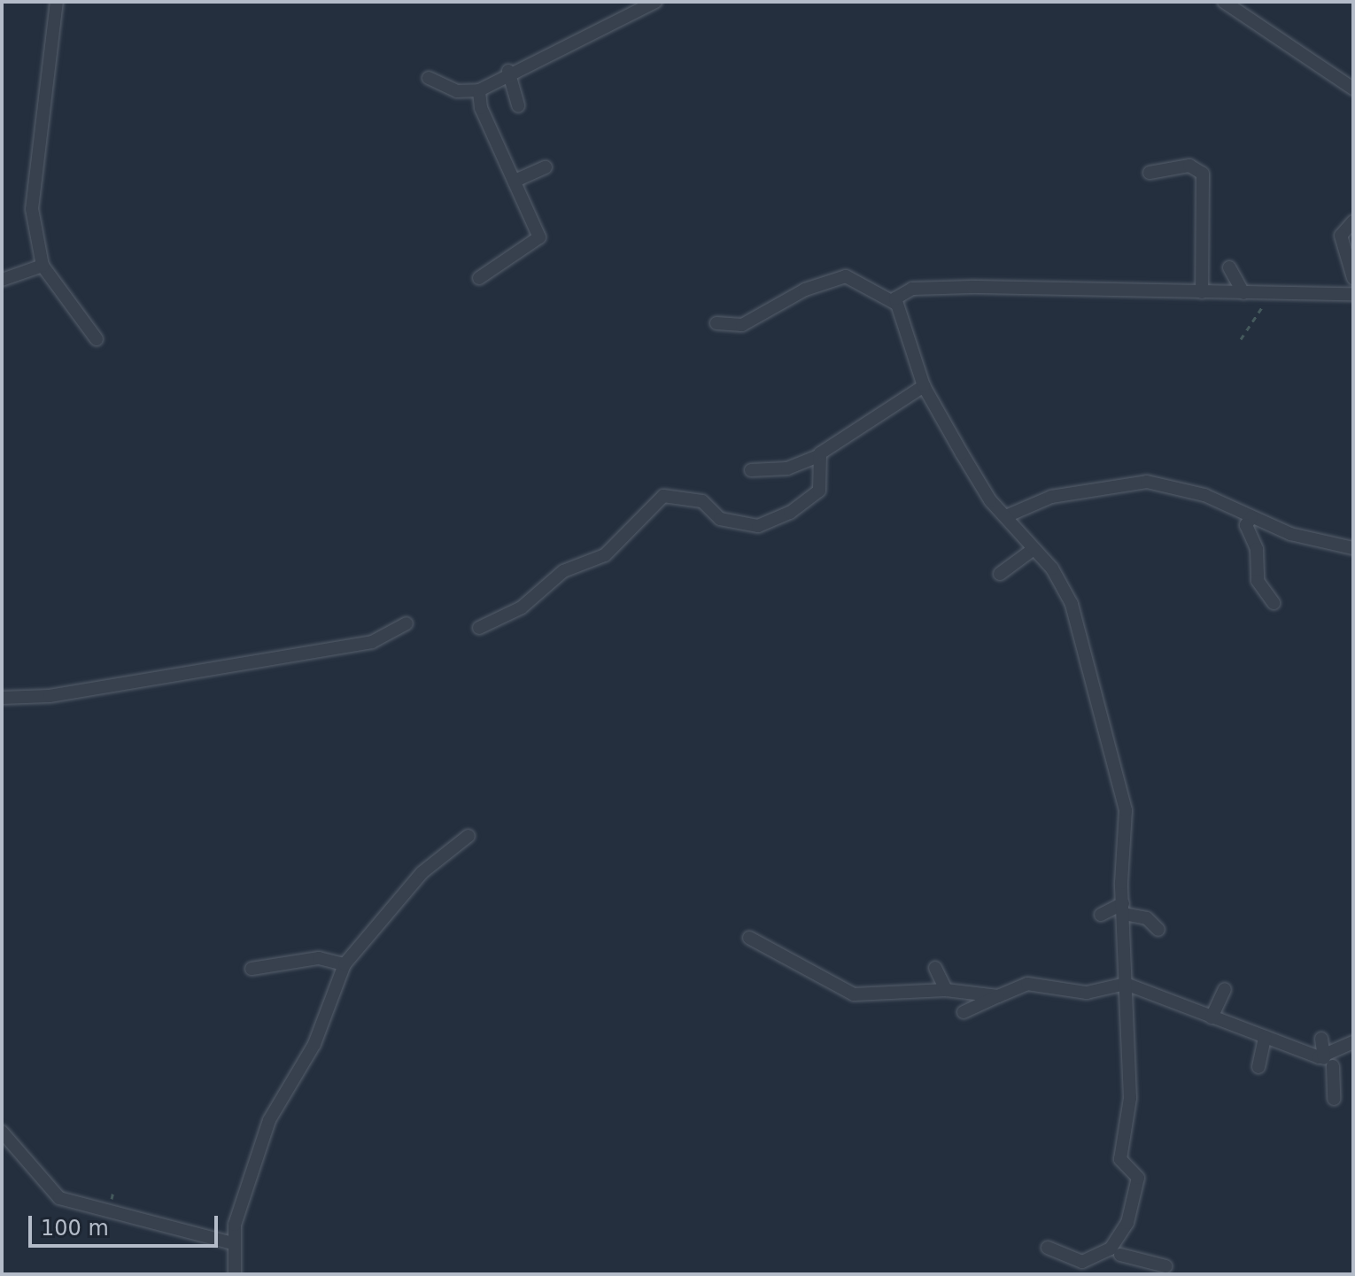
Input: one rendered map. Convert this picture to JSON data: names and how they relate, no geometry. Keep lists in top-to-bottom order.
{
  "scale_bar": "100 m"
}
